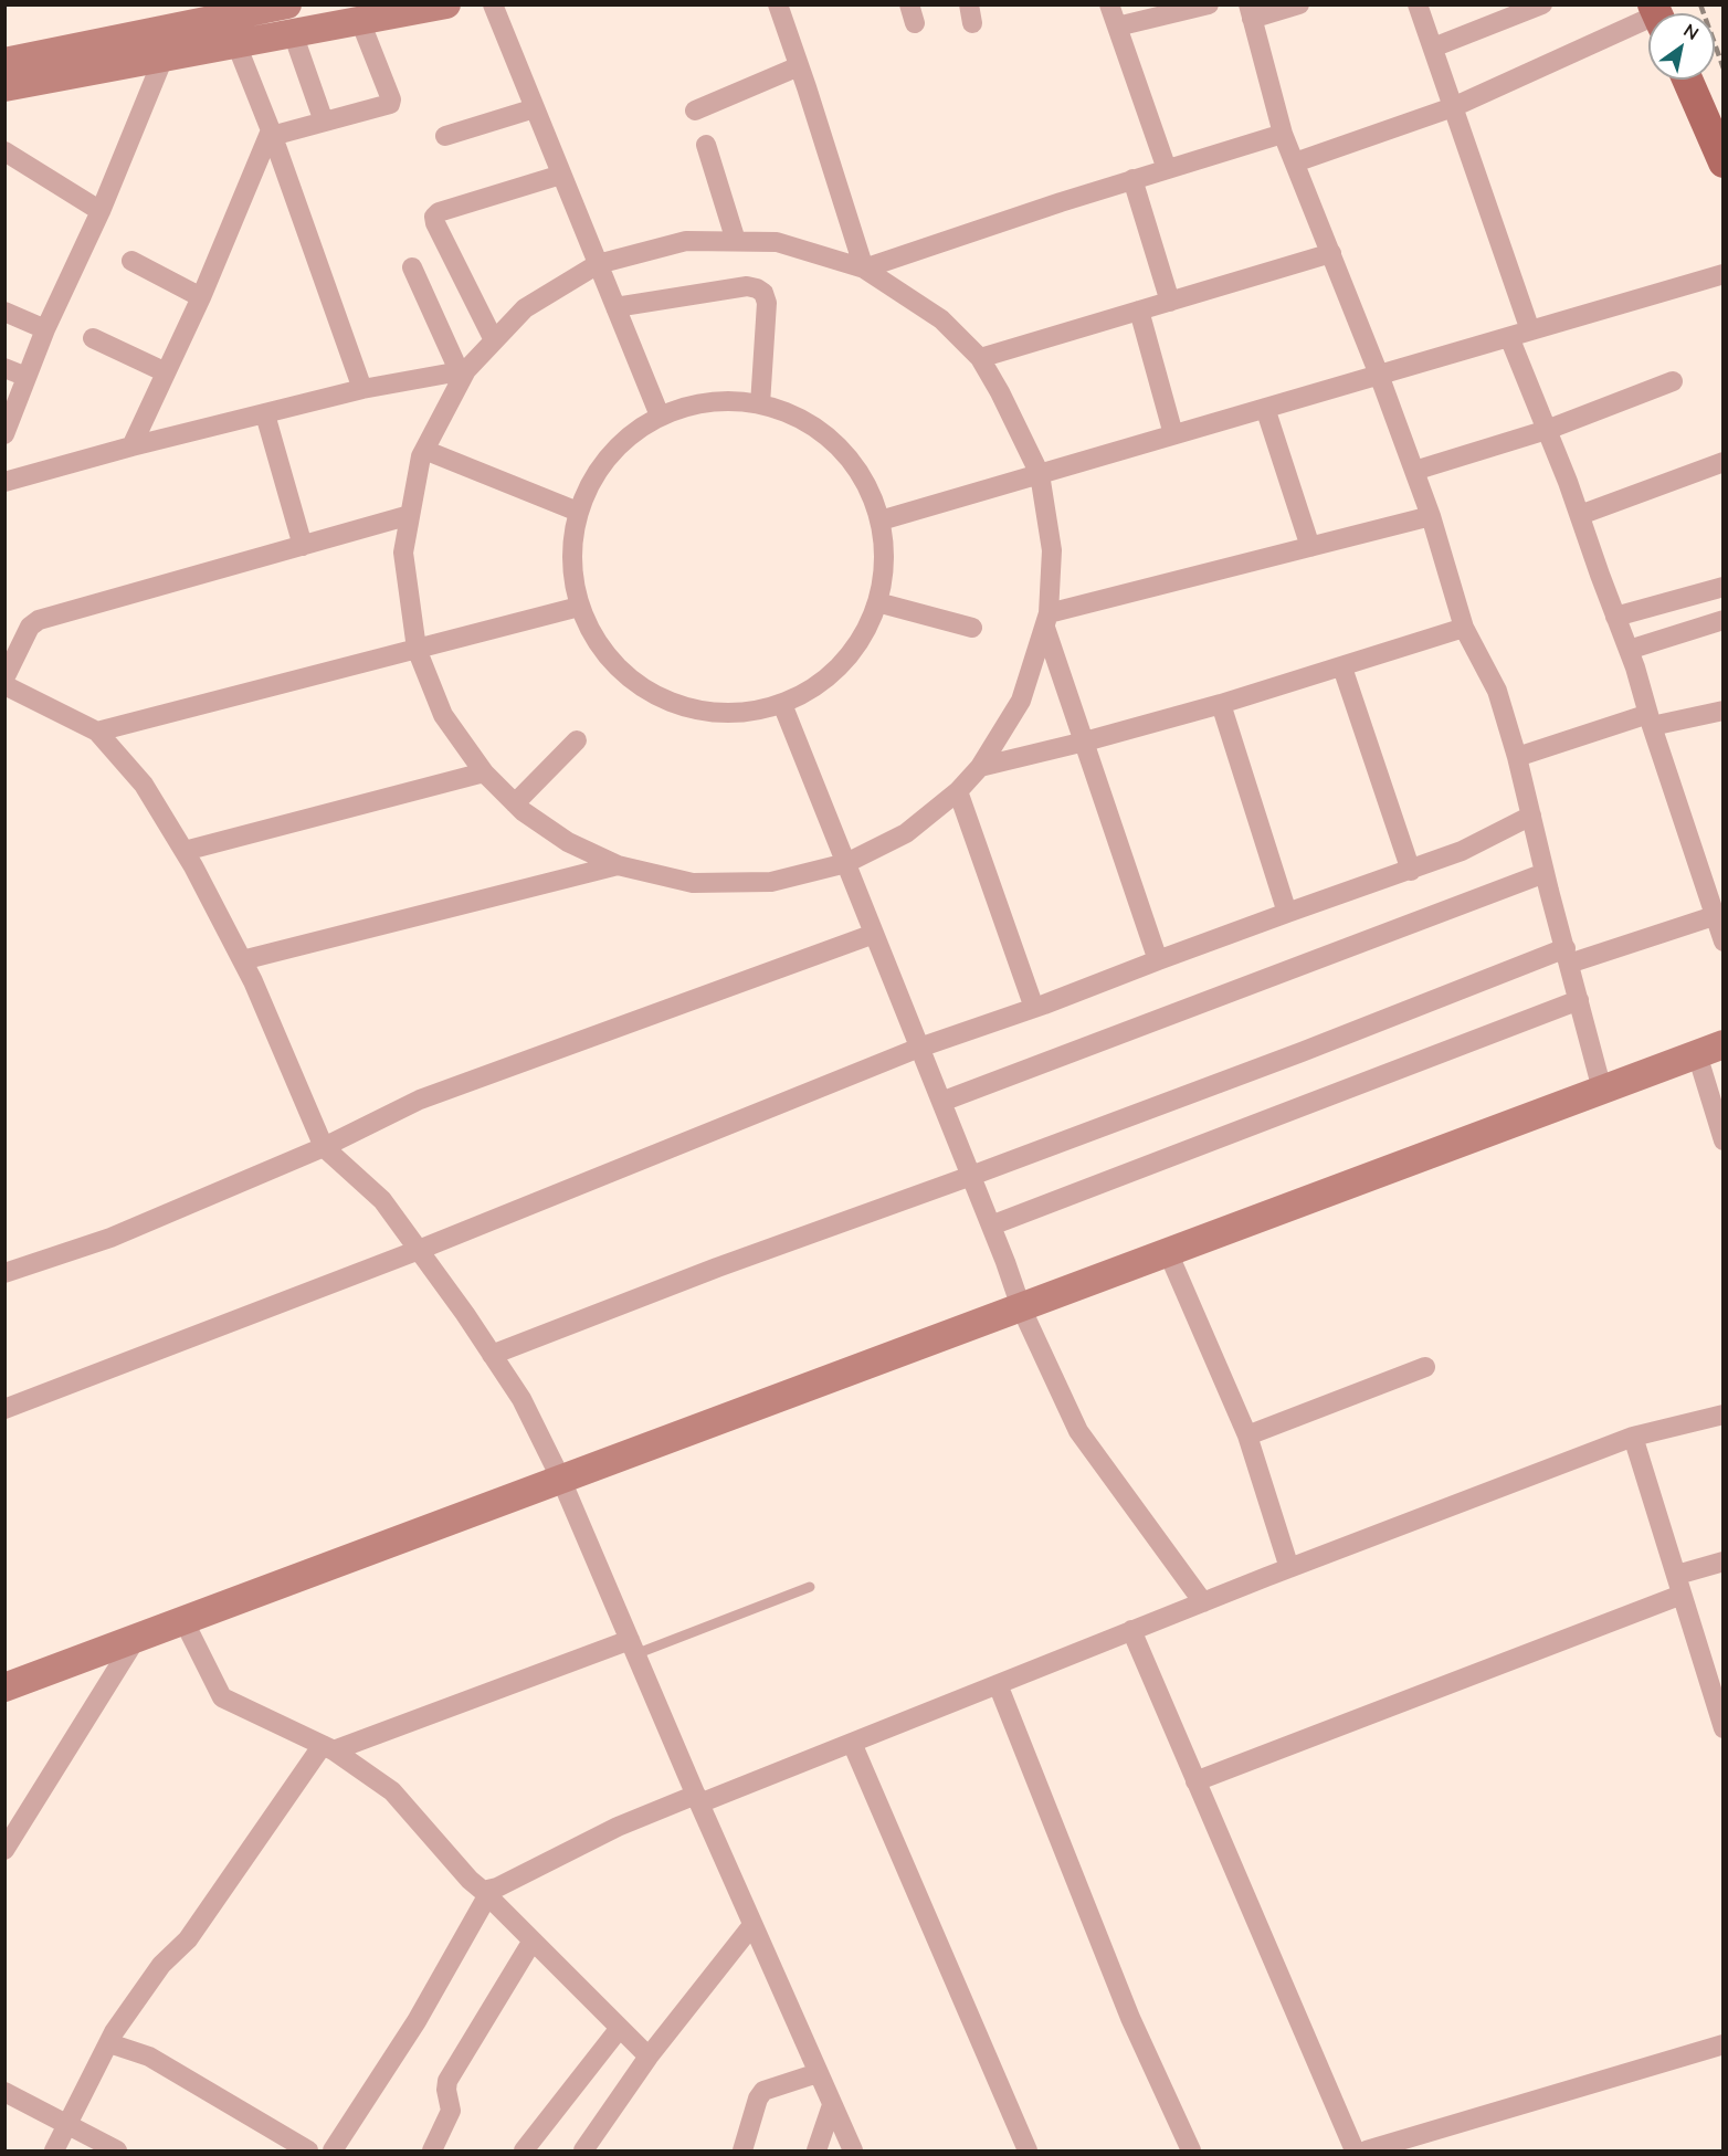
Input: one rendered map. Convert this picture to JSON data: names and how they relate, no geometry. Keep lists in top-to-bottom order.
{
  "north": "top right"
}
